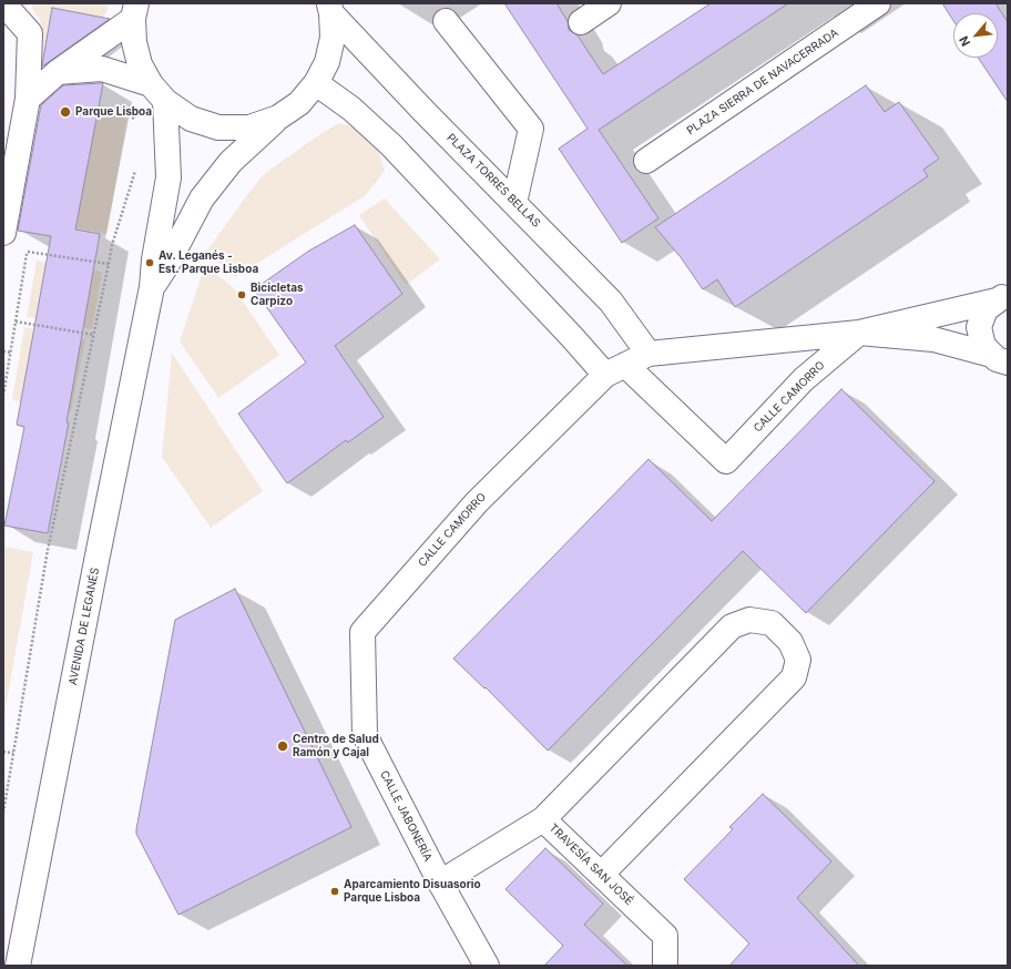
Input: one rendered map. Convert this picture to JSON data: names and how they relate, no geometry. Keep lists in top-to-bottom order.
{
  "streets": {
    "street": [
      "PLAZA SIERRA DE NAVACERRADA",
      "PLAZA TORRES BELLAS",
      "CALLE CAMORRO",
      "AVENIDA DE LEGANÉS",
      "CALLE JABONERÍA",
      "TRAVESÍA SAN JOSÉ"
    ]
  },
  "crossings": [
    ["PLAZA TORRES BELLAS", "CALLE CAMORRO"],
    ["CALLE CAMORRO", "CALLE JABONERÍA"],
    ["CALLE JABONERÍA", "TRAVESÍA SAN JOSÉ"]
  ],
  "places": [
    "Parque Lisboa",
    "Av. Leganés - Est. Parque Lisboa",
    "Bicicletas Carpizo",
    "Centro de Salud Ramón y Cajal",
    "Aparcamiento Disuasorio Parque Lisboa"
  ],
  "north": "bottom left"
}
